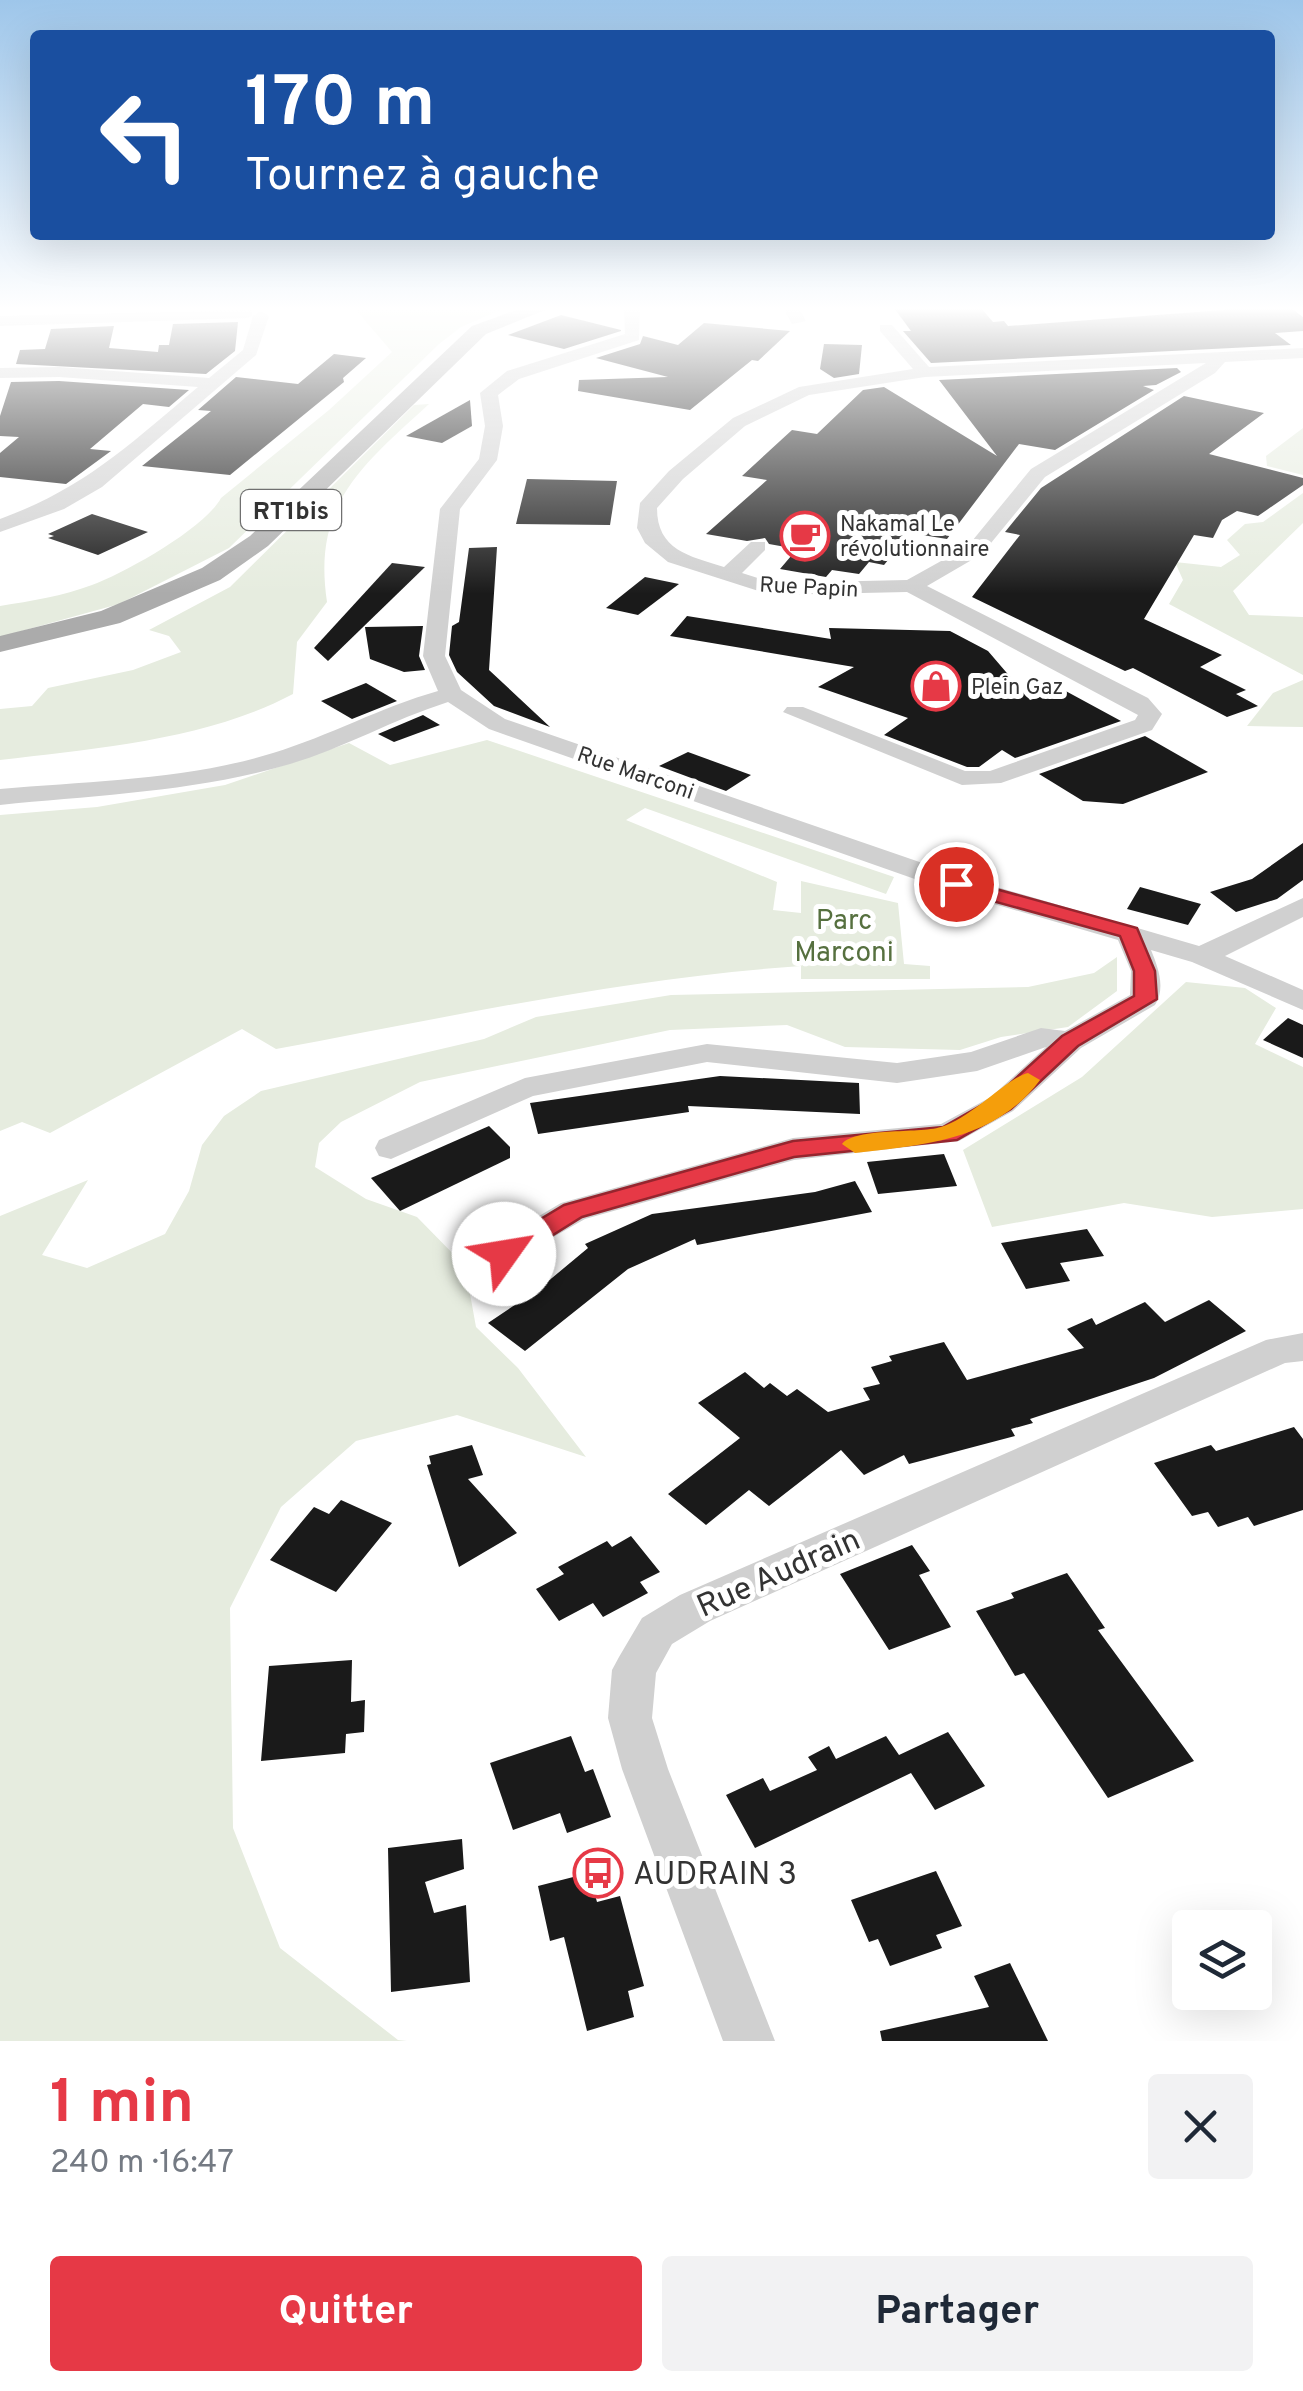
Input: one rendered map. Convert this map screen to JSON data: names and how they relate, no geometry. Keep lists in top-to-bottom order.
{
  "streets": {
    "main road": ["RT1bis"],
    "street": ["Rue Papin", "Rue Marconi", "Rue Audrain"]
  },
  "parks": ["Parc Marconi"],
  "places": {
    "cafe": ["Nakamal Le révolutionnaire"],
    "shop": ["Plein Gaz"],
    "bus stop": ["AUDRAIN 3"]
  },
  "page": {
    "turn": ["170 m", "Tournez à gauche"],
    "heading": ["1 min", "240 m · 16:47"],
    "buttons": ["Quitter", "Partager"]
  }
}
